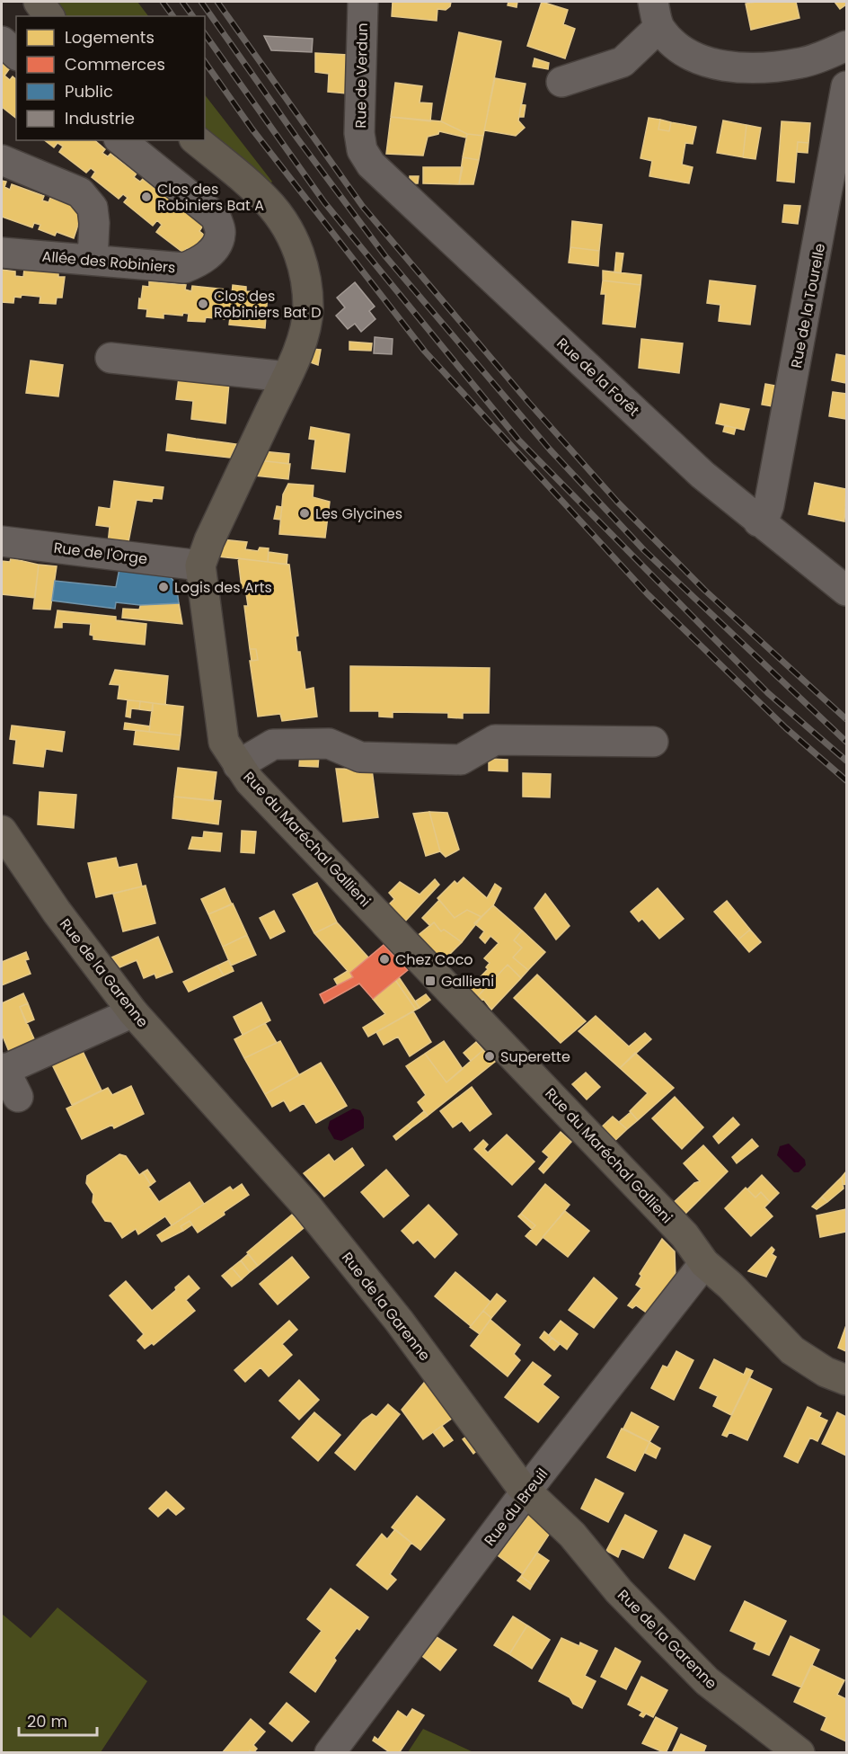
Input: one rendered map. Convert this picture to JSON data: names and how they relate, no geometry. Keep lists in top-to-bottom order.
{
  "streets": {
    "main road": ["Rue du Maréchal Gallieni", "Rue de la Garenne"],
    "street": [
      "Rue de Verdun",
      "Allée des Robiniers",
      "Rue de la Tourelle",
      "Rue de la Forêt",
      "Rue de l'Orge",
      "Rue du Breuil"
    ]
  },
  "crossings": [
    ["Rue de Verdun", "Rue de la Forêt"],
    ["Rue de la Tourelle", "Rue de la Forêt"],
    ["Rue de l'Orge", "Rue du Maréchal Gallieni"],
    ["Rue du Maréchal Gallieni", "Rue du Breuil"],
    ["Rue de la Garenne", "Rue du Breuil"]
  ],
  "places": {
    "other": [
      "Clos des Robiniers Bat A",
      "Clos des Robiniers Bat D",
      "Les Glycines",
      "Logis des Arts",
      "Chez Coco",
      "Superette"
    ],
    "transit": ["Gallieni"]
  },
  "legend": [
    "Logements",
    "Commerces",
    "Public",
    "Industrie"
  ],
  "scale_bar": "20 m"
}
